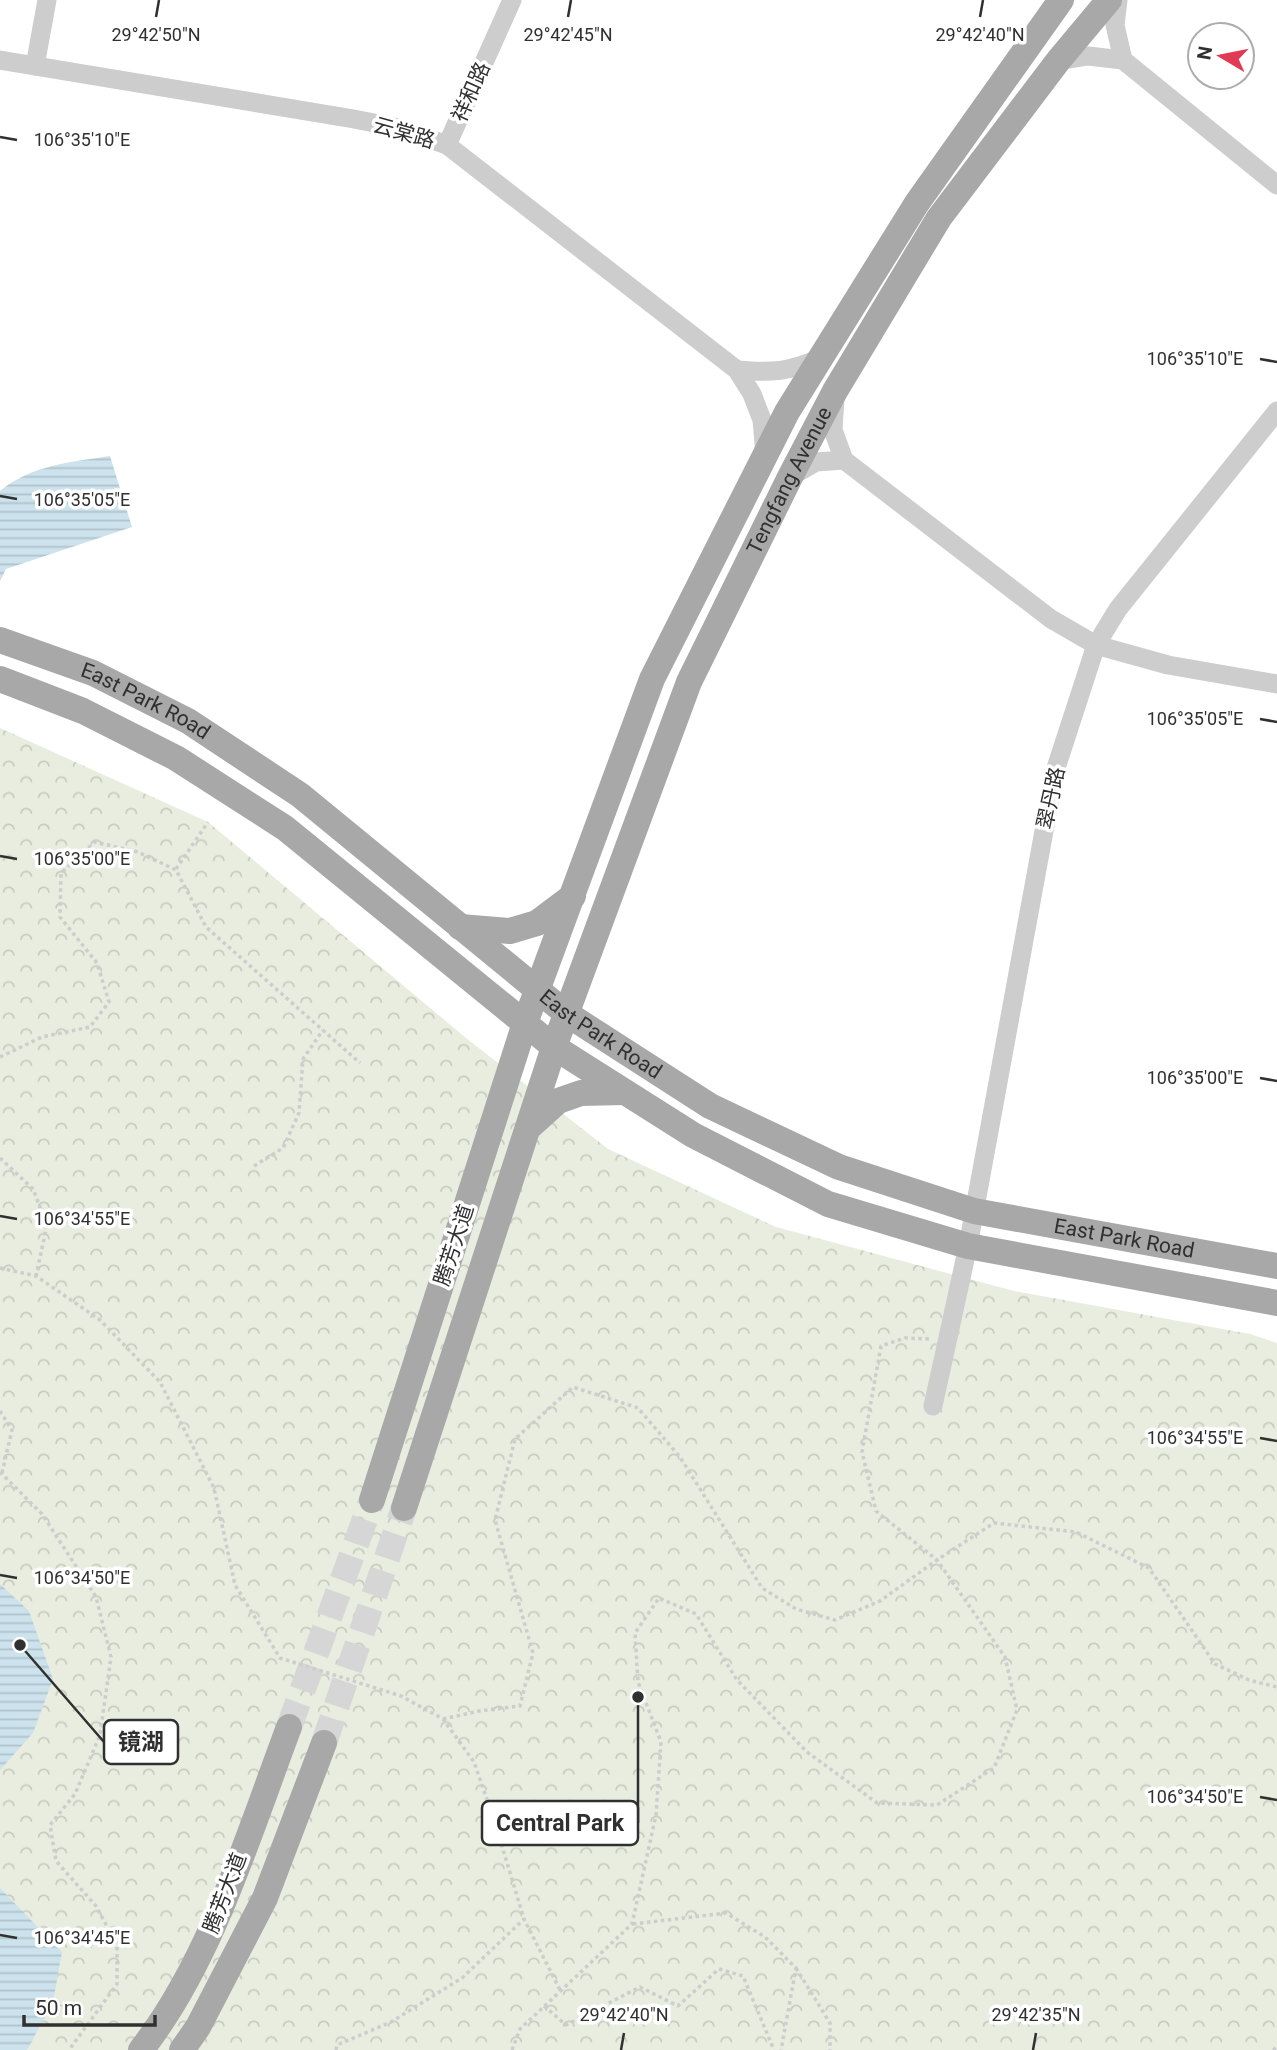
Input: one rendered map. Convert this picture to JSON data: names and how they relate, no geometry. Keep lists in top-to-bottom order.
{
  "streets": {
    "main road": ["Tengfang Avenue", "East Park Road", "腾芳大道"],
    "street": ["祥和路", "云棠路", "翠丹路"]
  },
  "crossings": [
    ["祥和路", "云棠路"],
    ["Tengfang Avenue", "East Park Road"],
    ["Tengfang Avenue", "腾芳大道"],
    ["East Park Road", "翠丹路"],
    ["East Park Road", "腾芳大道"]
  ],
  "places": ["镜湖", "Central Park"],
  "scale_bar": "50 m",
  "north": "left",
  "coordinates": [
    "29°42'45\"N",
    "29°42'50\"N",
    "29°42'40\"N",
    "106°35'10\"E",
    "106°35'05\"E",
    "106°35'00\"E",
    "106°34'55\"E",
    "106°34'50\"E",
    "106°34'45\"E",
    "29°42'35\"N"
  ]
}
